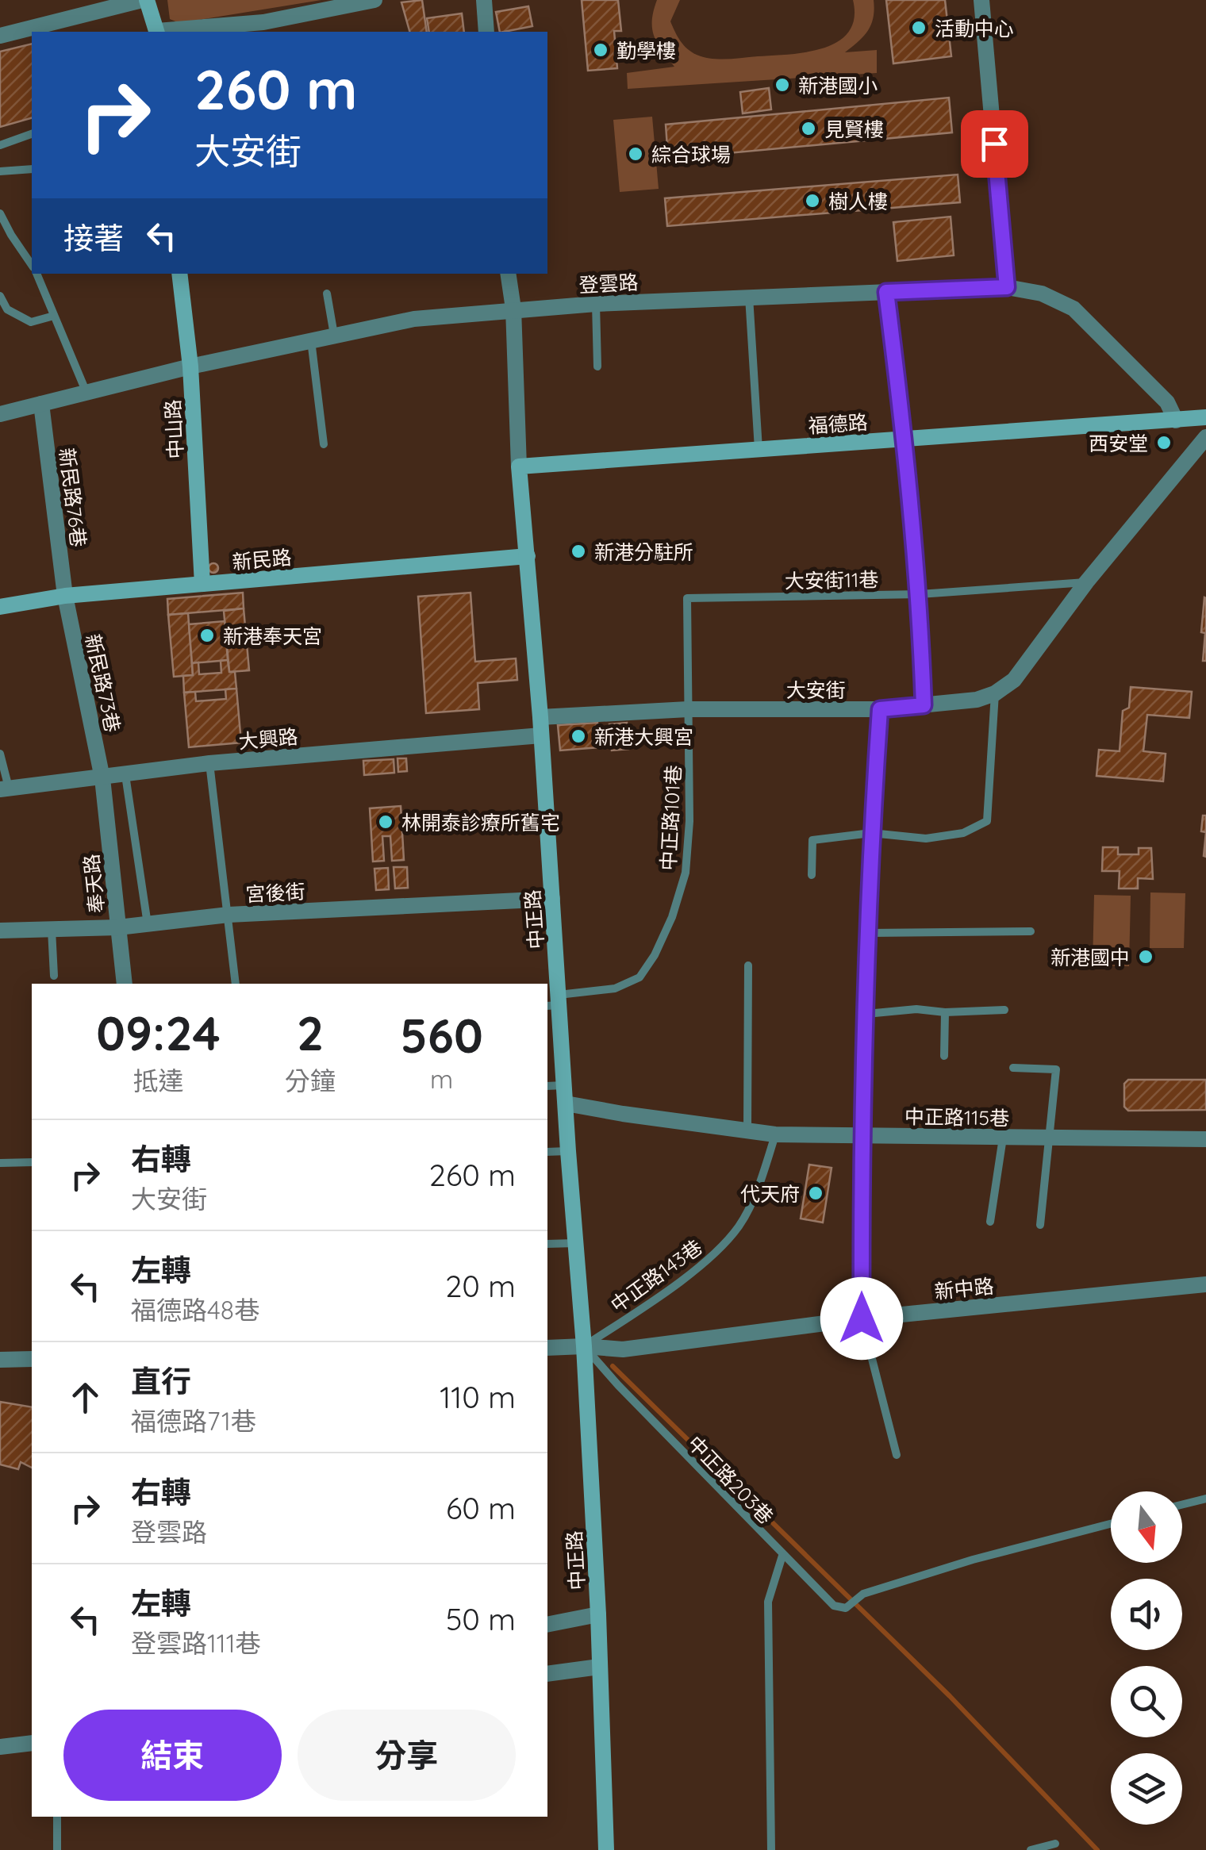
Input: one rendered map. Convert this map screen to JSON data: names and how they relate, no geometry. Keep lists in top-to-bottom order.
{
  "streets": {
    "main road": [
      "福德路",
      "中山路",
      "新民路",
      "中正路"
    ],
    "street": [
      "登雲路",
      "新民路76巷",
      "新民路73巷",
      "大安街",
      "大興路",
      "奉天路",
      "宮後街",
      "中正路115巷",
      "新中路"
    ],
    "lane": [
      "大安街11巷",
      "中正路101巷",
      "中正路143巷",
      "中正路203巷"
    ]
  },
  "crossings": [
    ["登雲路", "福德路"],
    ["登雲路", "中山路"],
    ["登雲路", "新民路76巷"],
    ["登雲路", "中正路"],
    ["福德路", "中正路"],
    ["中山路", "新民路"],
    ["新民路76巷", "新民路"],
    ["新民路76巷", "新民路73巷"],
    ["新民路", "新民路73巷"],
    ["新民路", "中正路"],
    ["大安街11巷", "大安街"],
    ["大安街11巷", "中正路101巷"],
    ["新民路73巷", "大興路"],
    ["新民路73巷", "奉天路"],
    ["大安街", "中正路101巷"],
    ["大安街", "中正路"],
    ["大興路", "奉天路"],
    ["大興路", "中正路"],
    ["中正路101巷", "中正路"],
    ["奉天路", "宮後街"],
    ["宮後街", "中正路"],
    ["中正路", "中正路115巷"],
    ["中正路", "中正路143巷"],
    ["中正路", "新中路"],
    ["中正路", "中正路203巷"],
    ["中正路115巷", "中正路143巷"],
    ["中正路143巷", "新中路"],
    ["中正路143巷", "中正路203巷"],
    ["新中路", "中正路203巷"]
  ],
  "places": [
    "活動中心",
    "勤學樓",
    "新港國小",
    "見賢樓",
    "綜合球場",
    "樹人樓",
    "西安堂",
    "新港分駐所",
    "新港奉天宮",
    "新港大興宮",
    "林開泰診療所舊宅",
    "新港國中",
    "代天府"
  ],
  "north": "bottom",
  "page": {
    "turn": ["260 m", "大安街"],
    "then": "接著",
    "eta": [
      "09:24",
      "抵達",
      "2",
      "分鐘",
      "560",
      "m"
    ],
    "list": [
      {
        "name": "右轉",
        "note": "大安街",
        "value": "260 m"
      },
      {
        "name": "左轉",
        "note": "福德路48巷",
        "value": "20 m"
      },
      {
        "name": "直行",
        "note": "福德路71巷",
        "value": "110 m"
      },
      {
        "name": "右轉",
        "note": "登雲路",
        "value": "60 m"
      },
      {
        "name": "左轉",
        "note": "登雲路111巷",
        "value": "50 m"
      }
    ],
    "buttons": ["結束", "分享"]
  }
}
